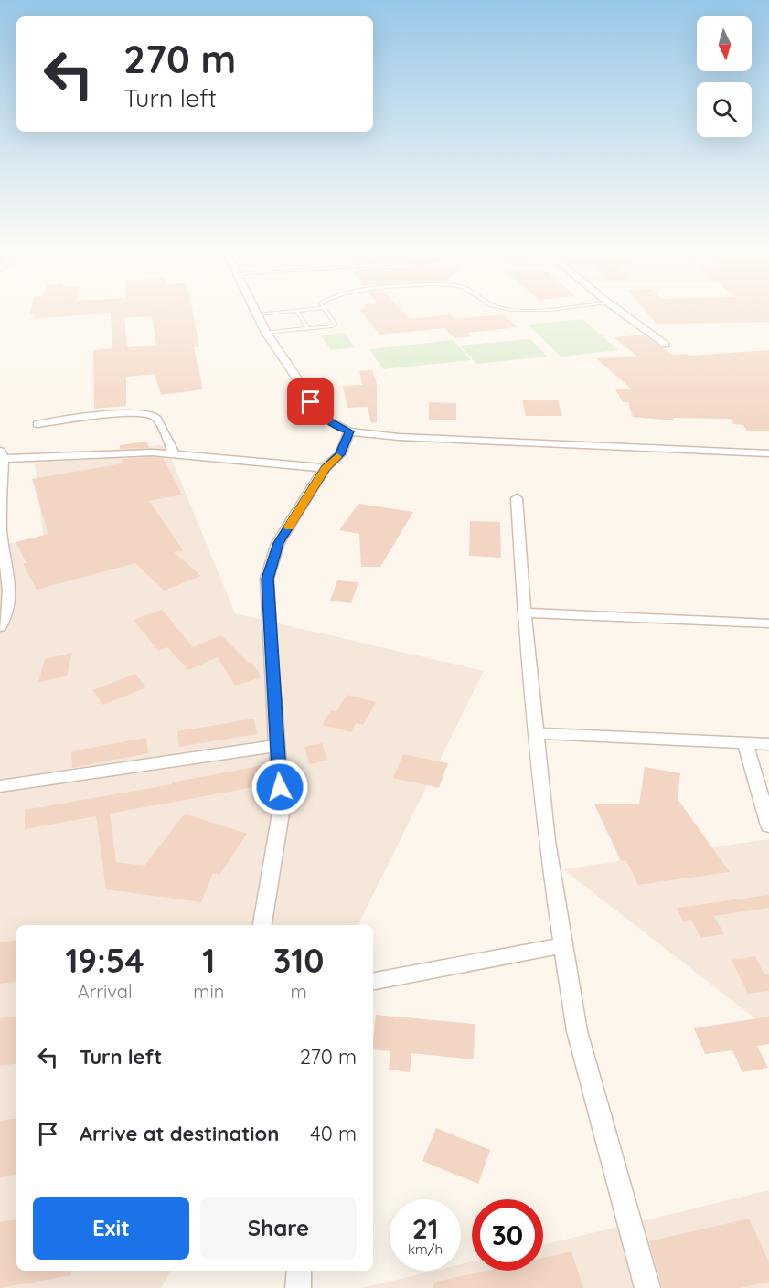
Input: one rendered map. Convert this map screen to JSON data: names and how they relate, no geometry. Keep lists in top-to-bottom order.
{
  "north": "bottom",
  "page": {
    "turn": ["270 m", "Turn left"],
    "eta": [
      "19:54",
      "Arrival",
      "1",
      "min",
      "310",
      "m"
    ],
    "list": [
      {
        "name": "Turn left",
        "value": "270 m"
      },
      {
        "name": "Arrive at destination",
        "value": "40 m"
      }
    ],
    "buttons": ["Exit", "Share"],
    "speed": "21 km/h",
    "limit": "30"
  }
}
